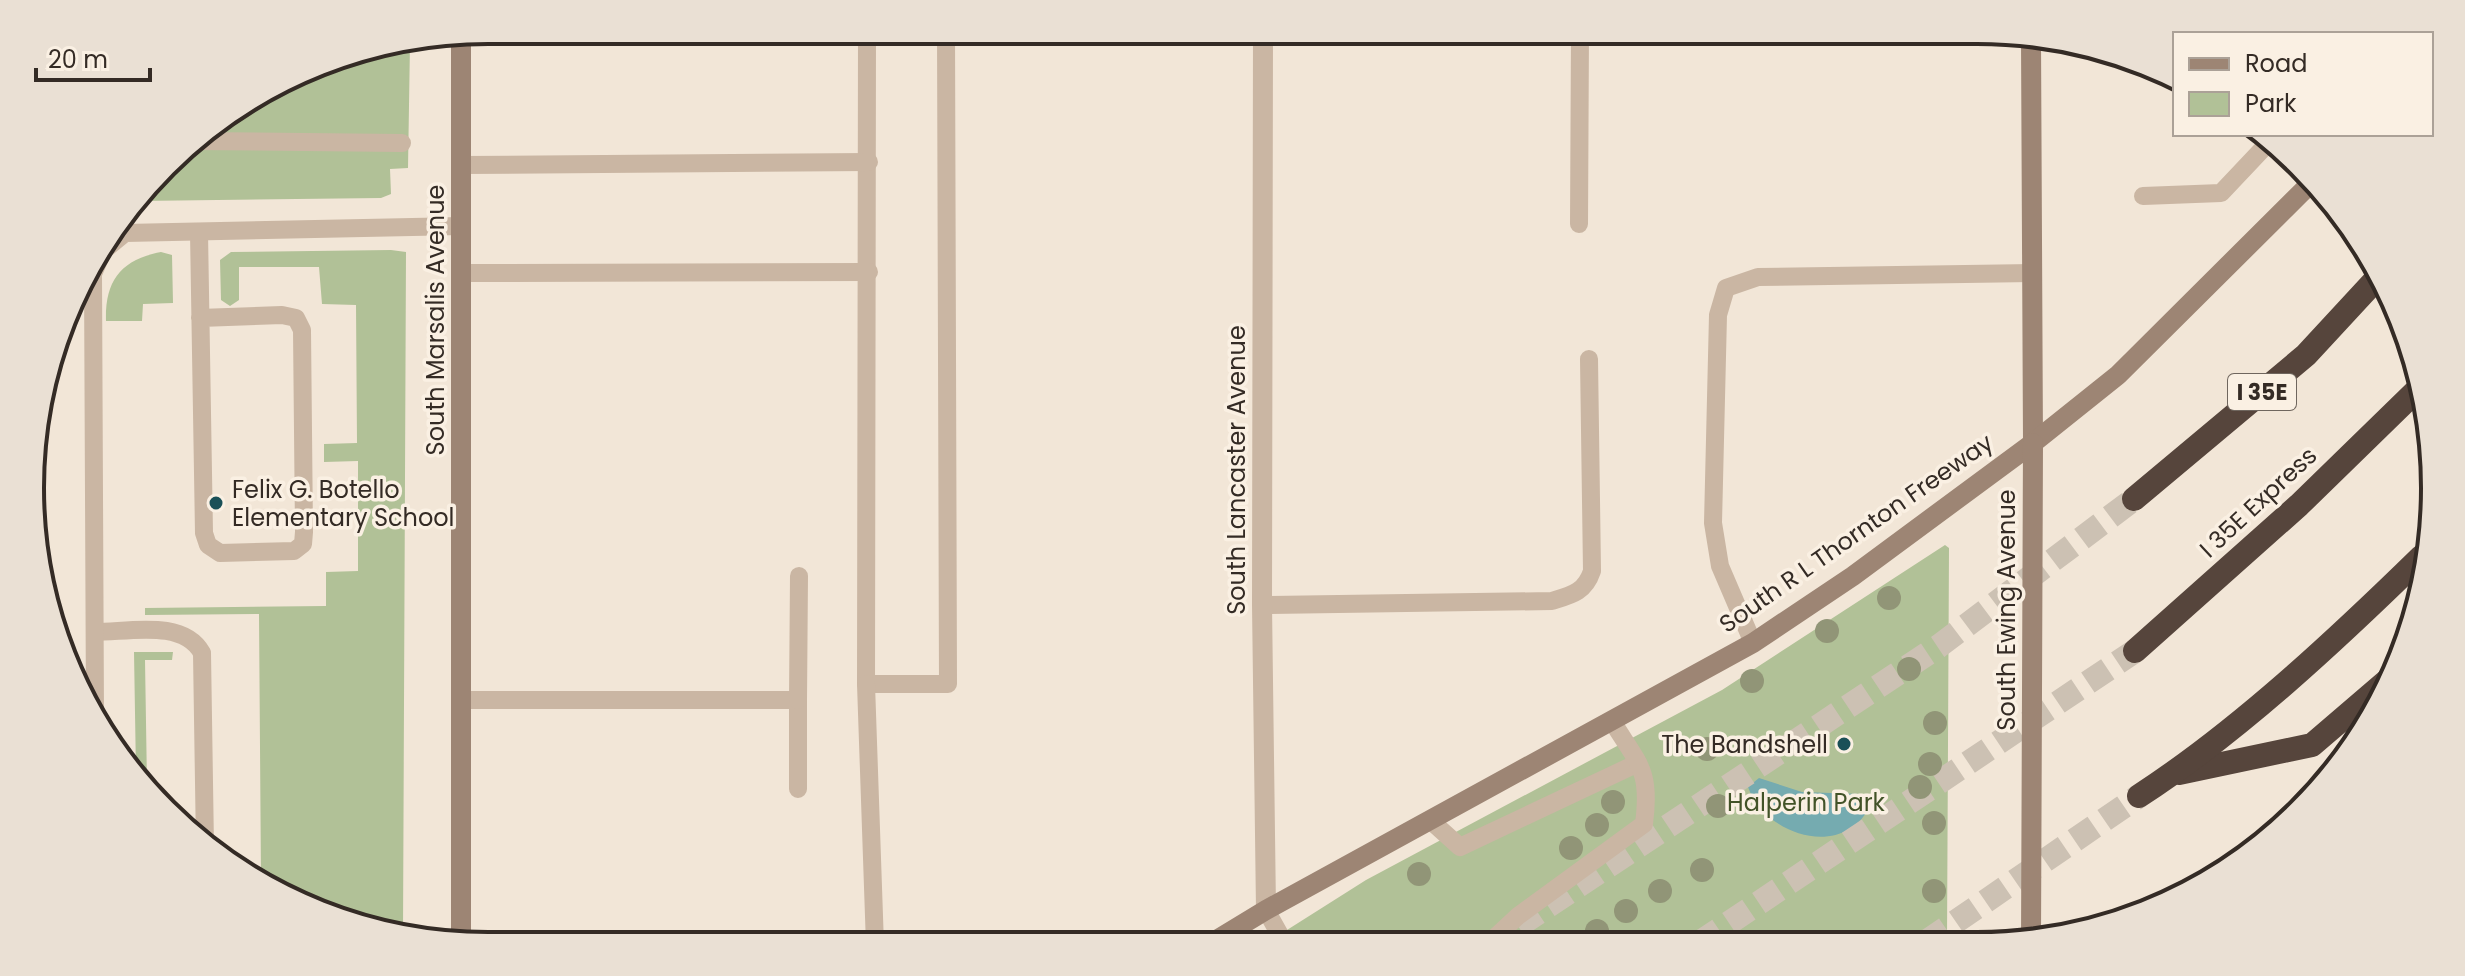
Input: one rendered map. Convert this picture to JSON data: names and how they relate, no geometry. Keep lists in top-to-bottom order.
{
  "streets": {
    "highway": ["I 35E", "I 35E Express"],
    "street": [
      "South Marsalis Avenue",
      "South Lancaster Avenue",
      "South R L Thornton Freeway",
      "South Ewing Avenue"
    ]
  },
  "crossings": [
    ["South Lancaster Avenue", "South R L Thornton Freeway"],
    ["South R L Thornton Freeway", "South Ewing Avenue"]
  ],
  "parks": ["Halperin Park"],
  "places": ["Felix G. Botello Elementary School", "The Bandshell"],
  "legend": ["Road", "Park"],
  "scale_bar": "20 m"
}
